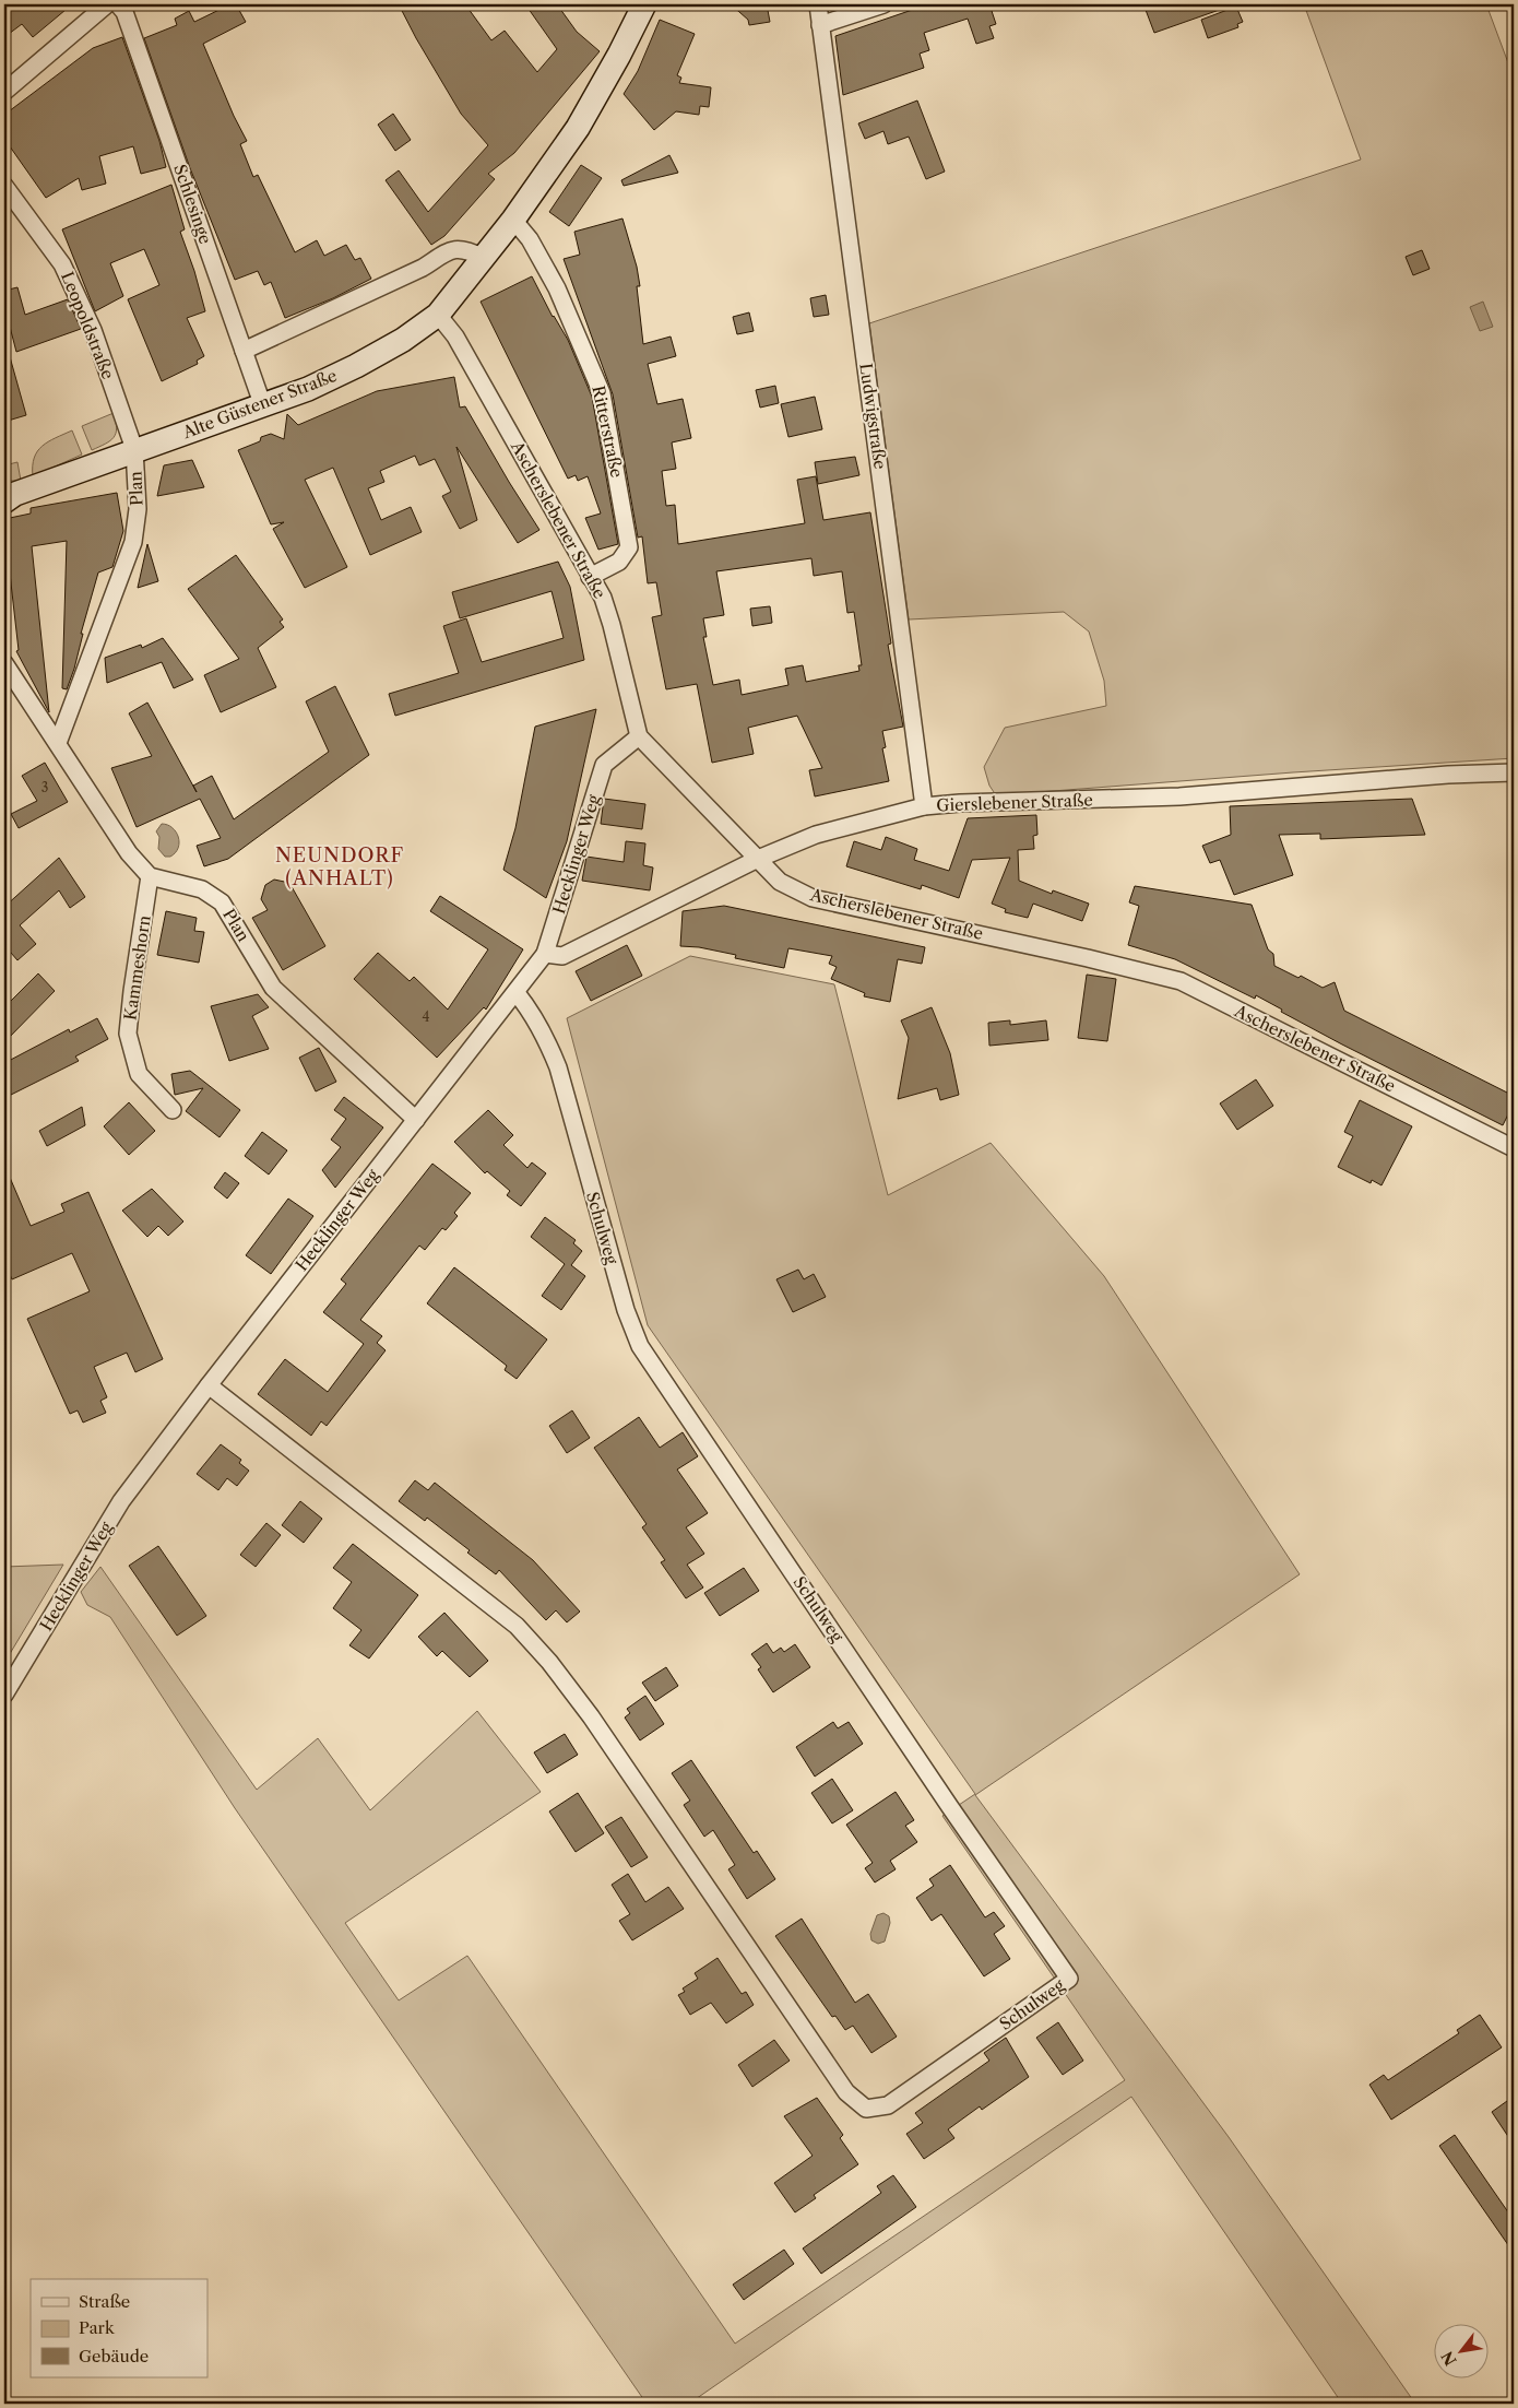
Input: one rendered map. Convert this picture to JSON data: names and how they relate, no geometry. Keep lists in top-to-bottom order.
{
  "streets": {
    "main road": ["Alte Güstener Straße"],
    "street": [
      "Schlesinge",
      "Leopoldstraße",
      "Ludwigstraße",
      "Ritterstraße",
      "Plan",
      "Ascherslebener Straße",
      "Gierslebener Straße",
      "Hecklinger Weg",
      "Kammeshorn",
      "Schulweg"
    ]
  },
  "crossings": [
    ["Schlesinge", "Alte Güstener Straße"],
    ["Leopoldstraße", "Alte Güstener Straße"],
    ["Leopoldstraße", "Plan"],
    ["Alte Güstener Straße", "Ritterstraße"],
    ["Alte Güstener Straße", "Plan"],
    ["Alte Güstener Straße", "Ascherslebener Straße"],
    ["Ludwigstraße", "Gierslebener Straße"],
    ["Ritterstraße", "Ascherslebener Straße"],
    ["Plan", "Hecklinger Weg"],
    ["Plan", "Kammeshorn"],
    ["Ascherslebener Straße", "Gierslebener Straße"],
    ["Ascherslebener Straße", "Hecklinger Weg"],
    ["Gierslebener Straße", "Hecklinger Weg"],
    ["Hecklinger Weg", "Schulweg"]
  ],
  "districts": ["NEUNDORF (ANHALT)"],
  "house_numbers": ["3", "4"],
  "legend": ["Straße", "Park", "Gebäude"],
  "north": "bottom left"
}
